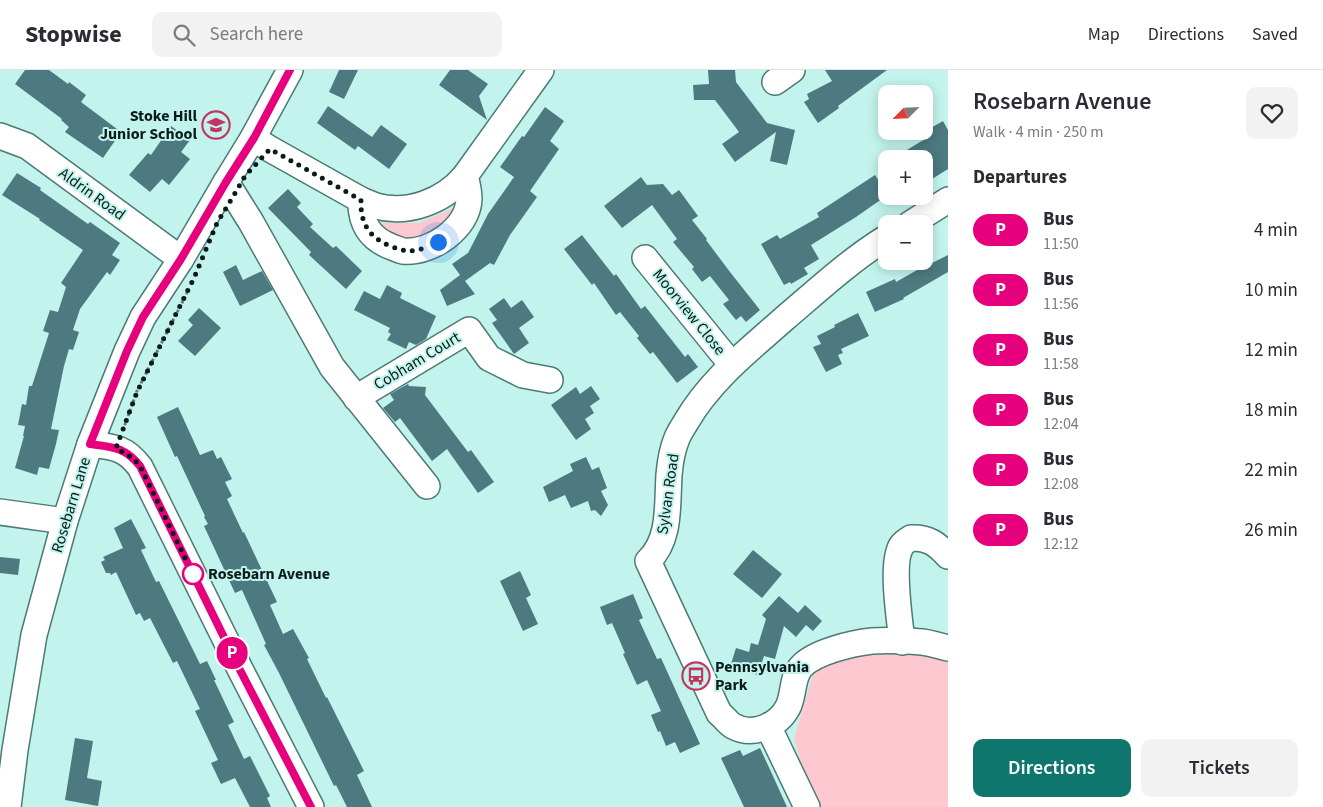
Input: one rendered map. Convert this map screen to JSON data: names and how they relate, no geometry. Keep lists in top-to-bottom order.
{
  "streets": {
    "street": [
      "Aldrin Road",
      "Moorview Close",
      "Cobham Court",
      "Sylvan Road",
      "Rosebarn Lane"
    ]
  },
  "crossings": [
    ["Aldrin Road", "Rosebarn Lane"],
    ["Moorview Close", "Sylvan Road"]
  ],
  "places": {
    "school or university": ["Stoke Hill Junior School"],
    "other": ["Rosebarn Avenue"],
    "bus stop": ["Pennsylvania Park"]
  },
  "lines": ["bus line P"],
  "north": "bottom left",
  "page": {
    "header": "Stopwise",
    "search": "Search here",
    "nav": ["Map", "Directions", "Saved"],
    "on_map": "P",
    "heading": [
      ["Rosebarn Avenue", "Walk · 4 min · 250 m"],
      "Departures"
    ],
    "map_buttons": ["+", "−"],
    "list": [
      {
        "mark": "P",
        "name": "Bus",
        "note": "11:50",
        "value": "4 min"
      },
      {
        "mark": "P",
        "name": "Bus",
        "note": "11:56",
        "value": "10 min"
      },
      {
        "mark": "P",
        "name": "Bus",
        "note": "11:58",
        "value": "12 min"
      },
      {
        "mark": "P",
        "name": "Bus",
        "note": "12:04",
        "value": "18 min"
      },
      {
        "mark": "P",
        "name": "Bus",
        "note": "12:08",
        "value": "22 min"
      },
      {
        "mark": "P",
        "name": "Bus",
        "note": "12:12",
        "value": "26 min"
      }
    ],
    "buttons": ["Directions", "Tickets"]
  }
}
